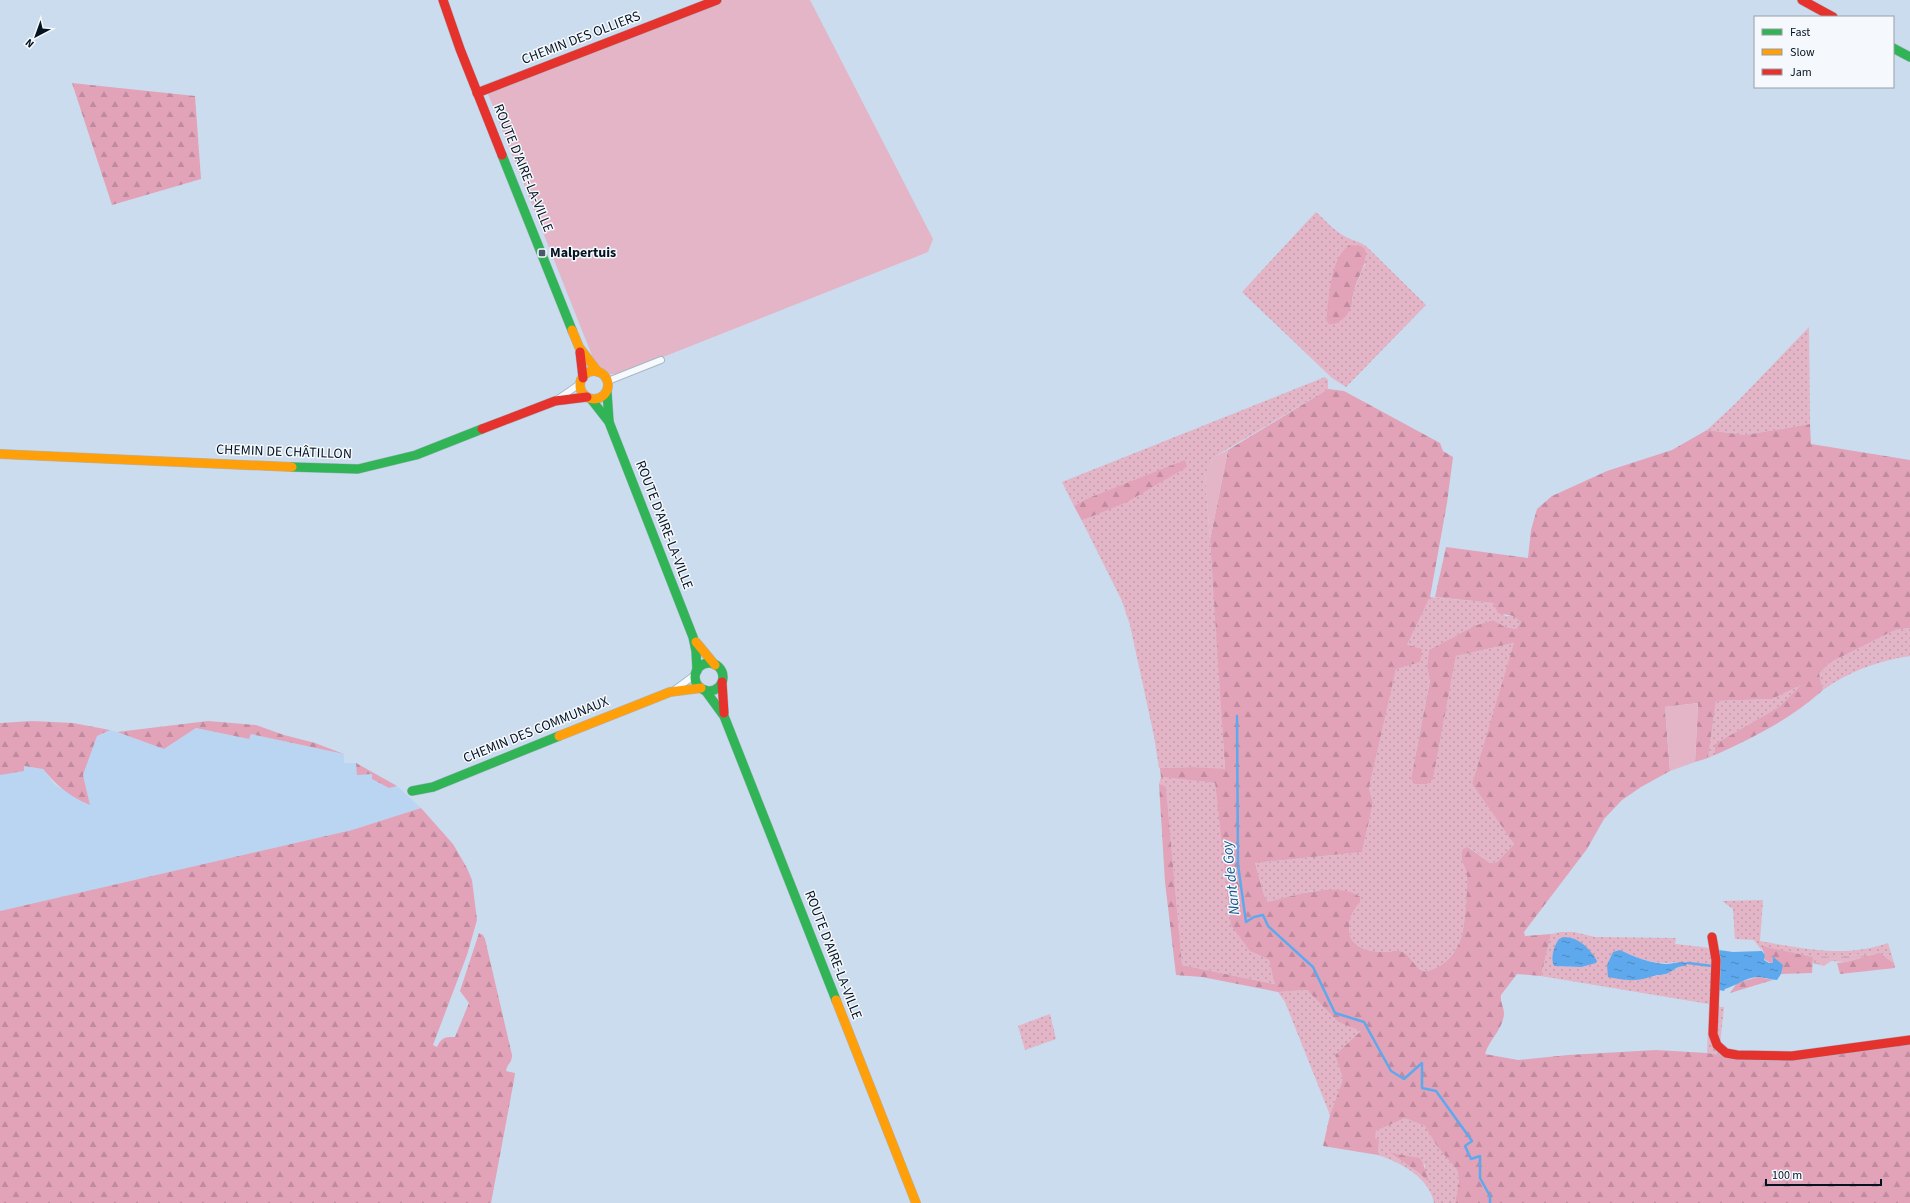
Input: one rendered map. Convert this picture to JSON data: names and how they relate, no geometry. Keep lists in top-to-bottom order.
{
  "streets": {
    "main road": [
      "CHEMIN DES OLLIERS",
      "ROUTE D'AIRE-LA-VILLE",
      "CHEMIN DE CHÂTILLON",
      "CHEMIN DES COMMUNAUX"
    ]
  },
  "crossings": [
    ["CHEMIN DES OLLIERS", "ROUTE D'AIRE-LA-VILLE"],
    ["ROUTE D'AIRE-LA-VILLE", "CHEMIN DE CHÂTILLON"],
    ["ROUTE D'AIRE-LA-VILLE", "CHEMIN DES COMMUNAUX"]
  ],
  "water": ["Nant de Goy"],
  "places": {
    "transit": ["Malpertuis"]
  },
  "legend": ["Fast", "Slow", "Jam"],
  "scale_bar": "100 m",
  "north": "bottom left"
}
